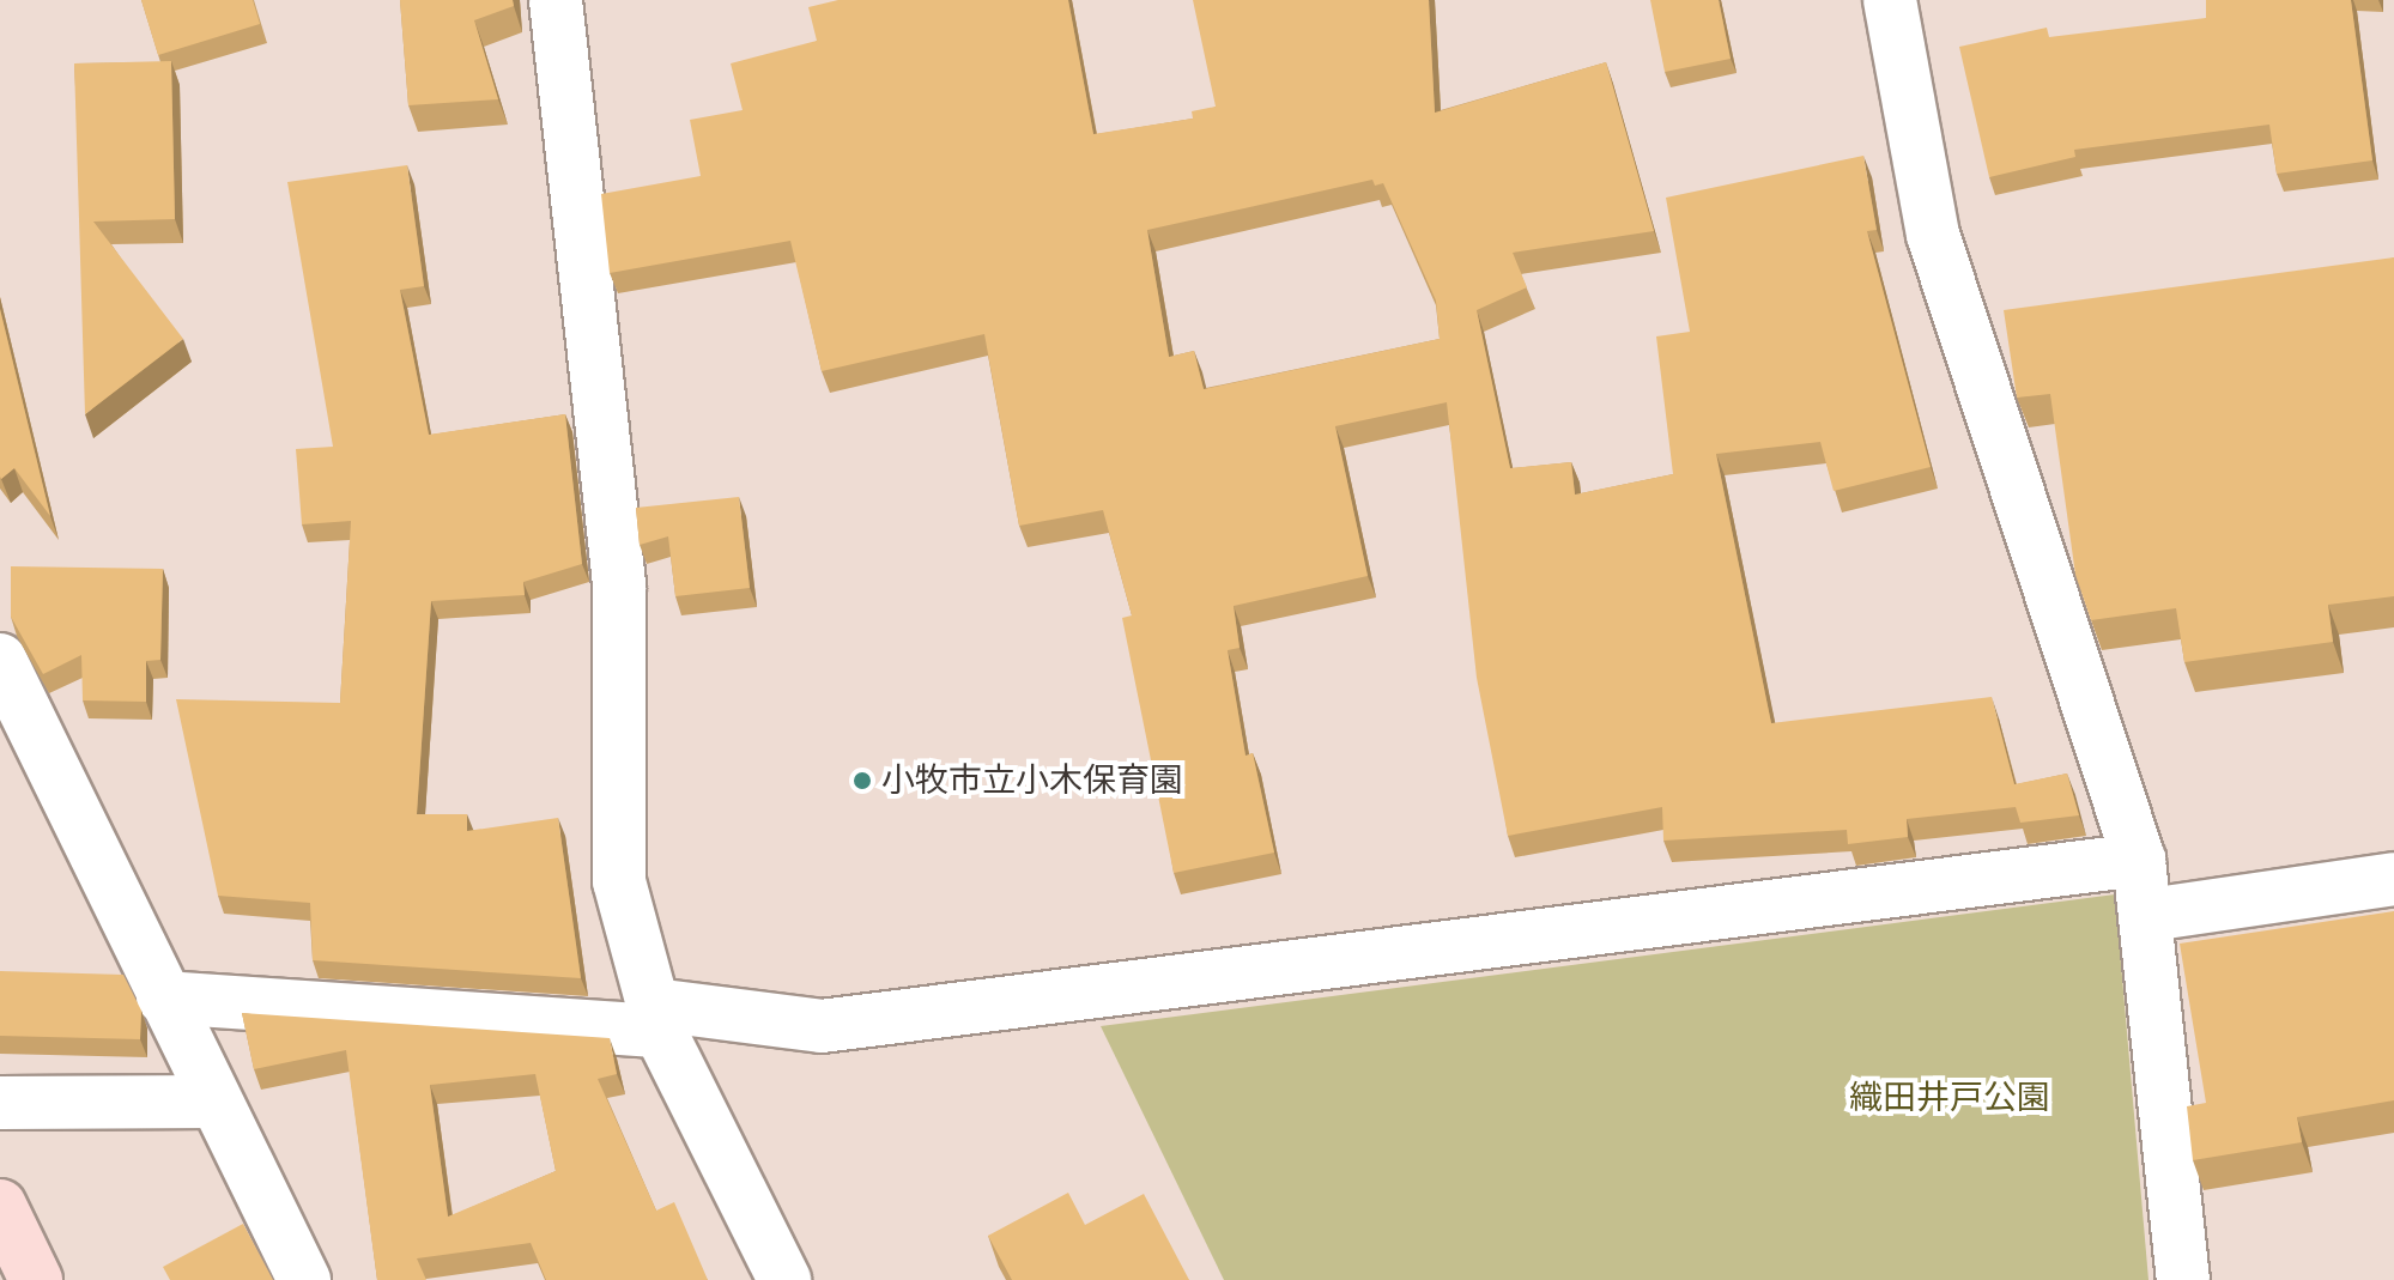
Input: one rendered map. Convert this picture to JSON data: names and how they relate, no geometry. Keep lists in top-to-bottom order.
{
  "parks": ["織田井戸公園"],
  "places": ["小牧市立小木保育園"]
}
